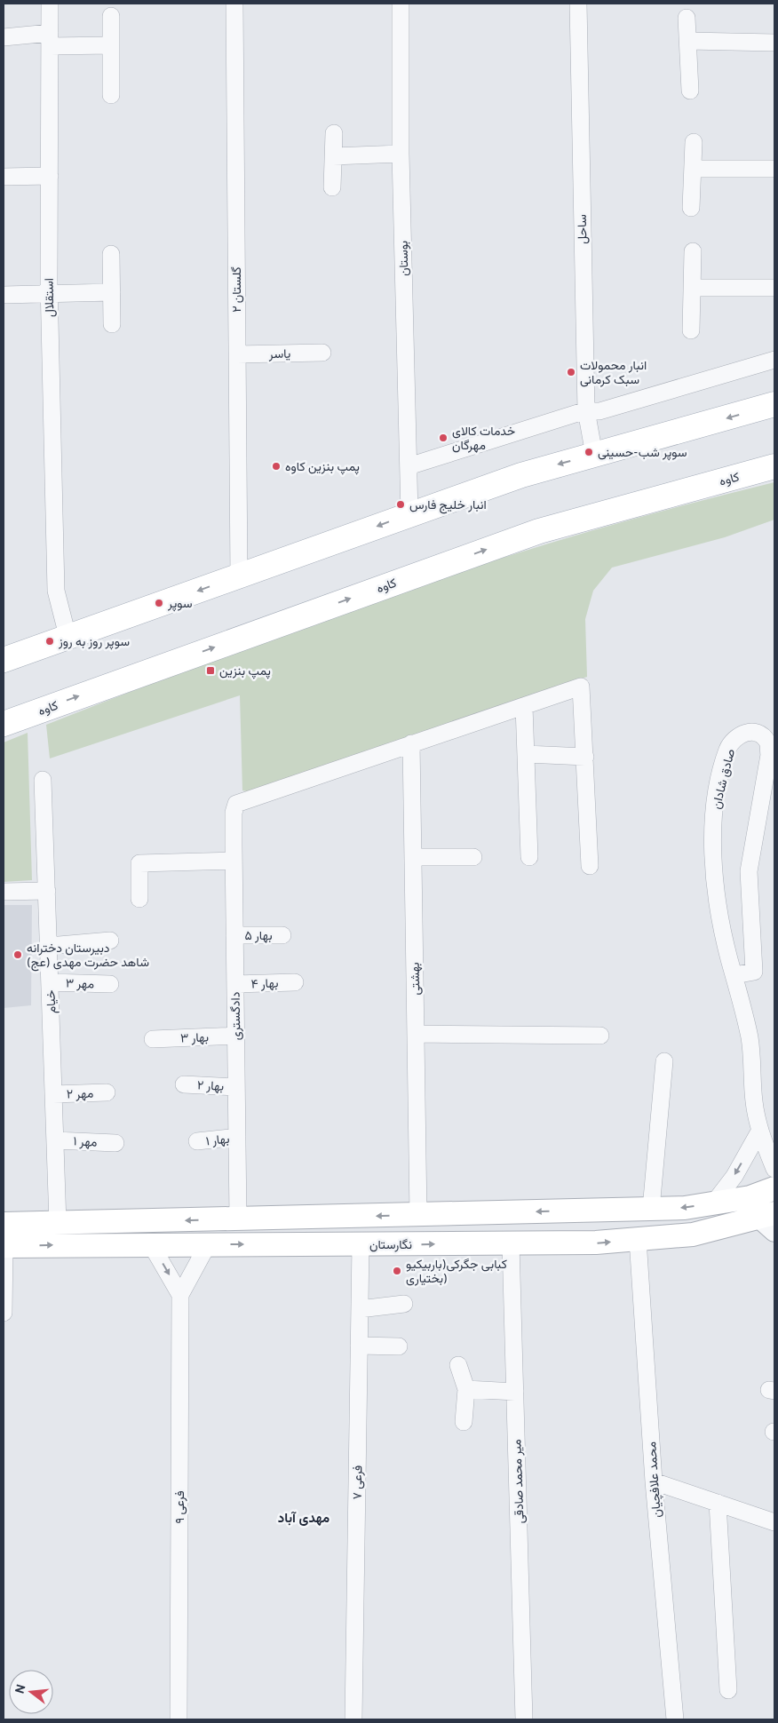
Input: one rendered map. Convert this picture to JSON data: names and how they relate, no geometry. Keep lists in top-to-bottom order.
{
  "streets": {
    "main road": ["کاوه", "نگارستان"],
    "street": [
      "ساحل",
      "بوستان",
      "گلستان ۲",
      "استقلال",
      "یاسر",
      "صادق شادان",
      "بهار ۵",
      "بهشتی",
      "مهر ۳",
      "بهار ۴",
      "خیام",
      "دادگستری",
      "بهار ۳",
      "بهار ۲",
      "مهر ۲",
      "بهار ۱",
      "مهر ۱",
      "محمد علافچیان",
      "میر محمد صادقی",
      "فرعی ۷",
      "فرعی ۹"
    ]
  },
  "crossings": [
    ["گلستان ۲", "یاسر"],
    ["بهار ۵", "دادگستری"],
    ["بهشتی", "دادگستری"],
    ["مهر ۳", "خیام"],
    ["بهار ۴", "دادگستری"],
    ["خیام", "مهر ۲"],
    ["خیام", "مهر ۱"],
    ["دادگستری", "بهار ۳"],
    ["دادگستری", "بهار ۲"],
    ["دادگستری", "بهار ۱"],
    ["نگارستان", "محمد علافچیان"],
    ["نگارستان", "میر محمد صادقی"],
    ["نگارستان", "فرعی ۷"]
  ],
  "districts": ["مهدی آباد"],
  "places": {
    "other": [
      "انبار محمولات سبک کرمانی",
      "خدمات کالای مهرگان",
      "سوپر شب-حسینی",
      "پمپ بنزین کاوه",
      "انبار خلیج فارس",
      "سوپر",
      "سوپر روز به روز",
      "دبیرستان دخترانه شاهد حضرت مهدی (عج)",
      "کبابی جگرکی(باربیکیو بختیاری)"
    ],
    "transit": ["پمپ بنزین"]
  },
  "north": "left"
}
